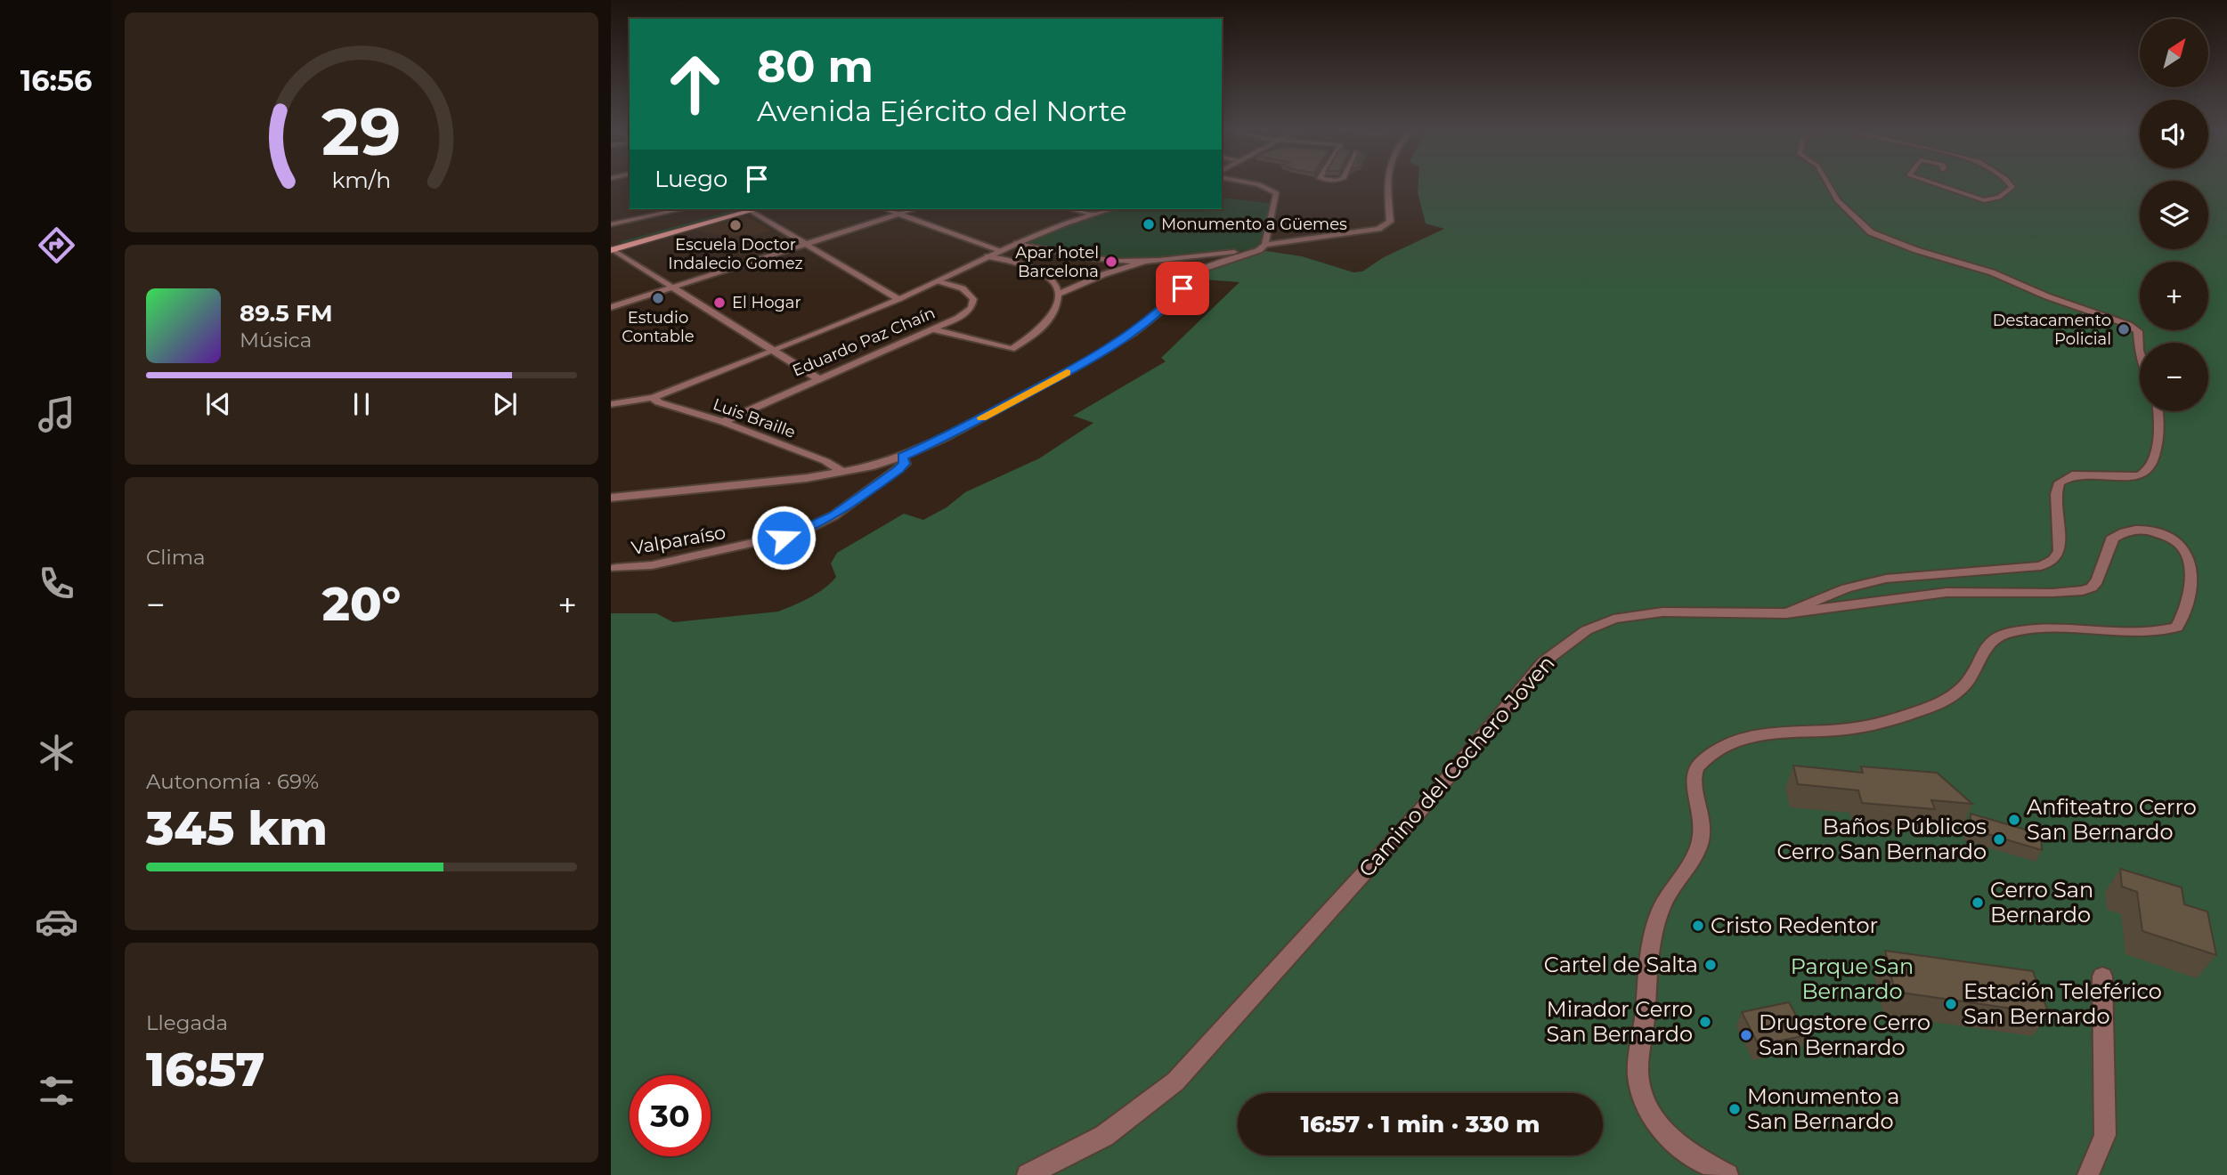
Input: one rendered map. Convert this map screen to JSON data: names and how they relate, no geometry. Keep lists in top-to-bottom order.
{
  "streets": {
    "street": [
      "Eduardo Paz Chaín",
      "Luis Braille",
      "Valparaíso",
      "Camino del Cochero Joven"
    ]
  },
  "crossings": [
    ["Eduardo Paz Chaín", "Luis Braille"]
  ],
  "parks": ["Parque San Bernardo"],
  "places": [
    "Monumento a Güemes",
    "Escuela Doctor Indalecio Gomez",
    "Apar hotel Barcelona",
    "Estudio Contable",
    "El Hogar",
    "Destacamento Policial",
    "Anfiteatro Cerro San Bernardo",
    "Baños Públicos Cerro San Bernardo",
    "Cerro San Bernardo",
    "Cristo Redentor",
    "Cartel de Salta",
    "Estación Teleférico San Bernardo",
    "Mirador Cerro San Bernardo",
    "Drugstore Cerro San Bernardo",
    "Monumento a San Bernardo"
  ],
  "north": "top right",
  "page": {
    "tabs": "16:56",
    "map_buttons": ["+", "−"],
    "turn": ["80 m", "Avenida Ejército del Norte"],
    "then": "Luego",
    "song": ["89.5 FM", "Música"],
    "tile": [
      "Clima",
      ["Autonomía · 69%", "345 km"],
      ["Llegada", "16:57"]
    ],
    "heat": ["−", "20°", "+"],
    "limit": "30",
    "trip": "16:57 · 1 min · 330 m",
    "gauge": ["29", "km/h"]
  }
}
